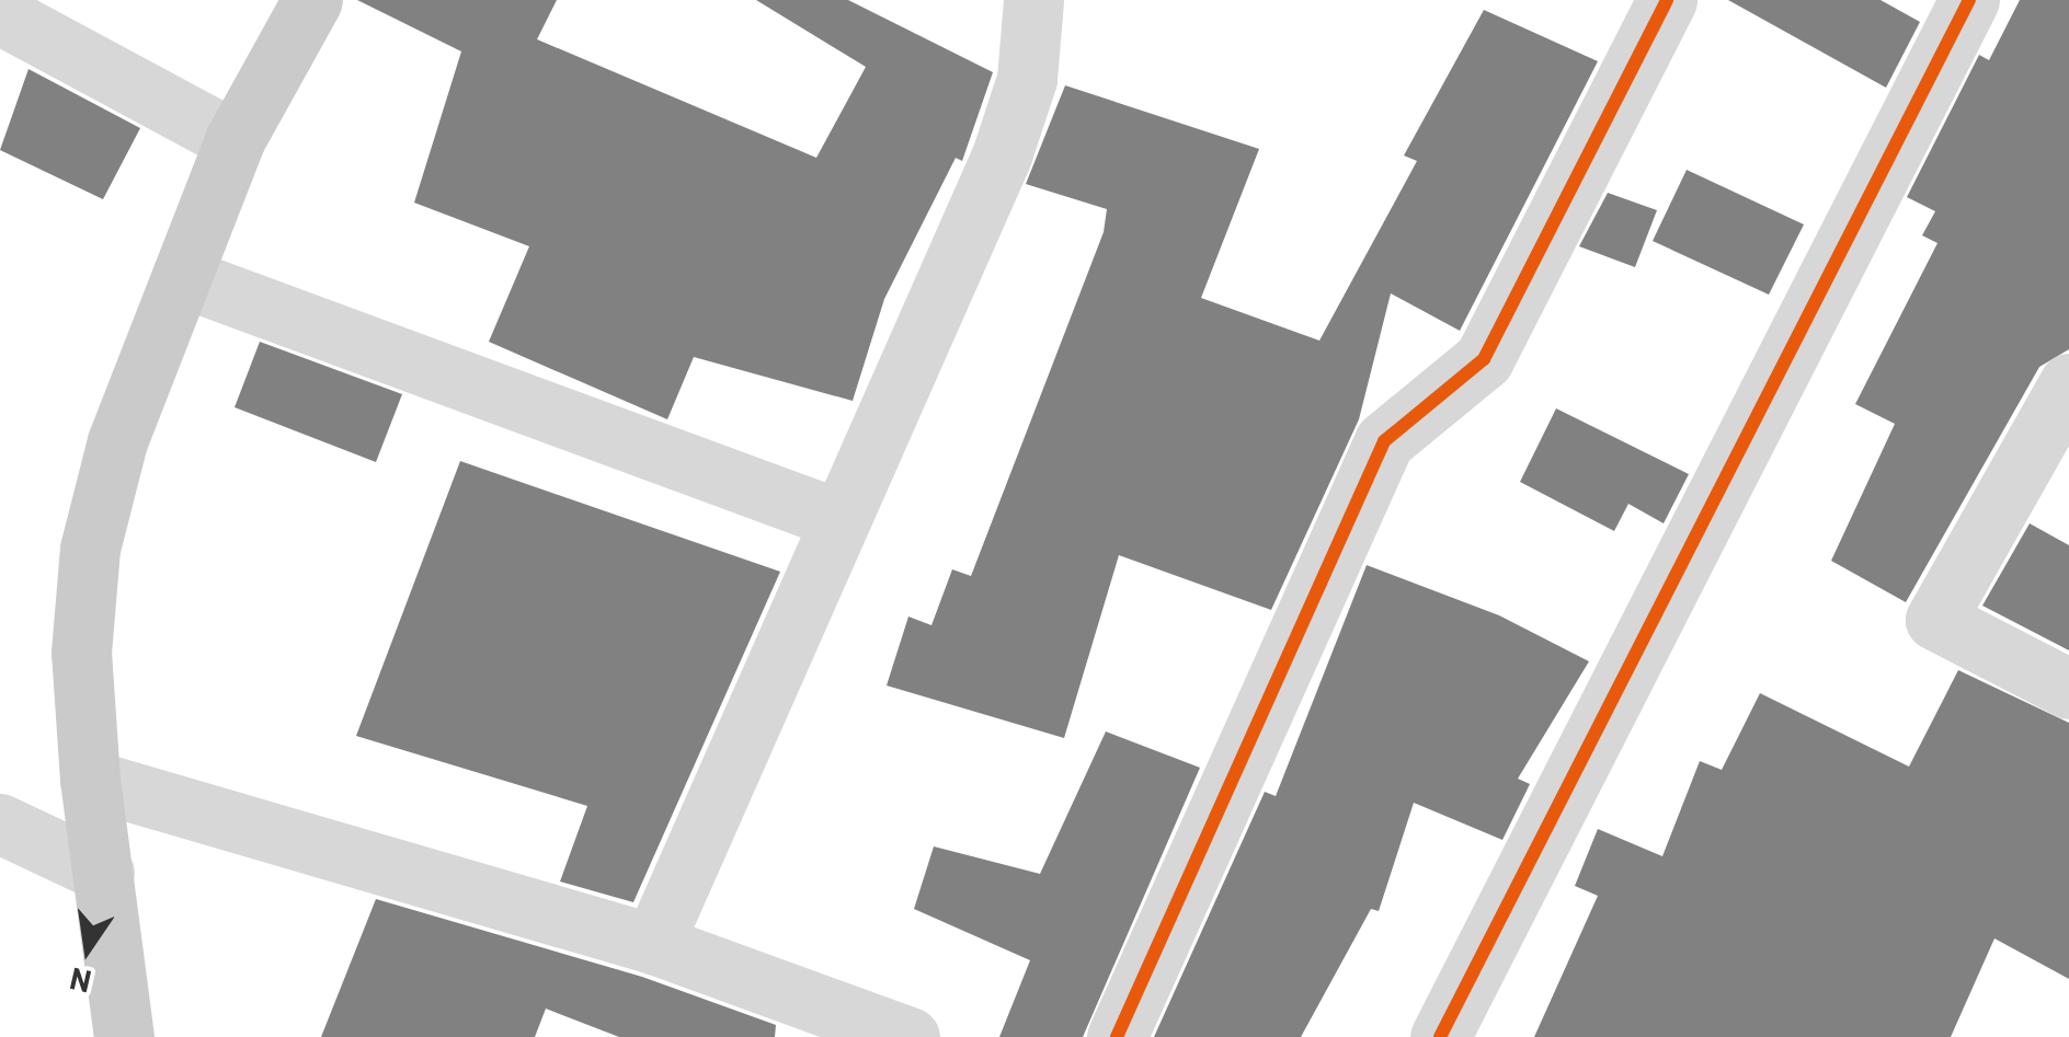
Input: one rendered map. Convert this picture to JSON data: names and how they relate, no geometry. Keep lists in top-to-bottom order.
{
  "north": "bottom"
}
